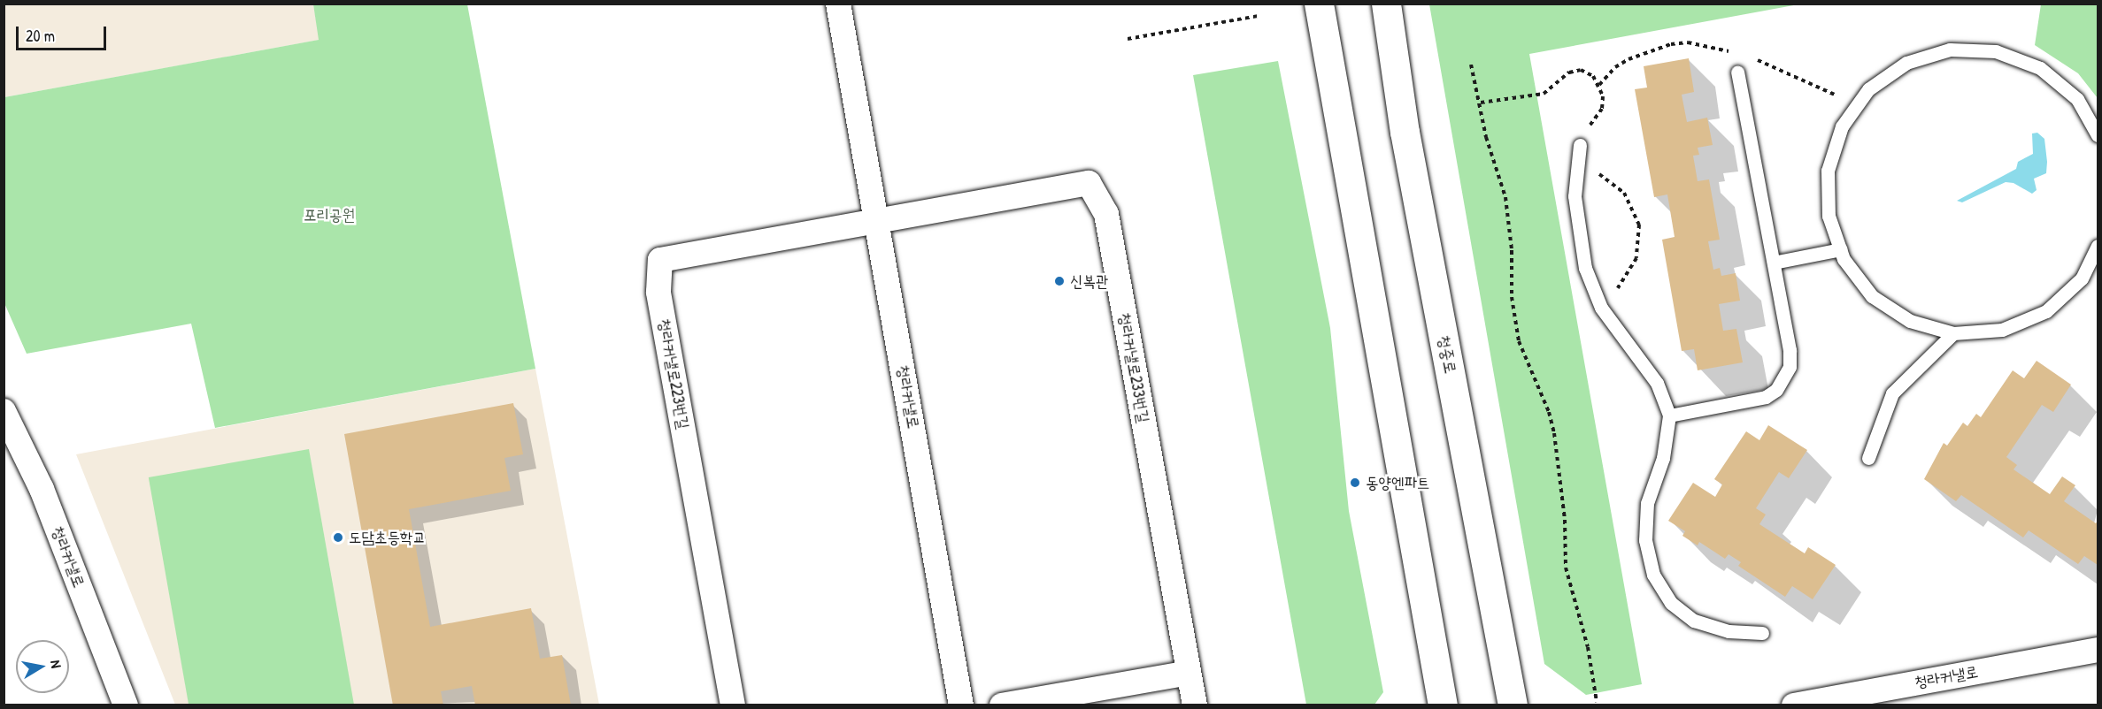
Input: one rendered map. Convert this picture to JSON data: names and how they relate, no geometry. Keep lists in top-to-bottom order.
{
  "streets": {
    "street": [
      "청중로",
      "청라커낼로233번길",
      "청라커낼로223번길",
      "청라커낼로"
    ]
  },
  "crossings": [
    ["청라커낼로233번길", "청라커낼로223번길"],
    ["청라커낼로233번길", "청라커낼로"],
    ["청라커낼로223번길", "청라커낼로"]
  ],
  "parks": ["포리공원"],
  "places": ["신복관", "동양엔파트", "도담초등학교"],
  "scale_bar": "20 m",
  "north": "right"
}
